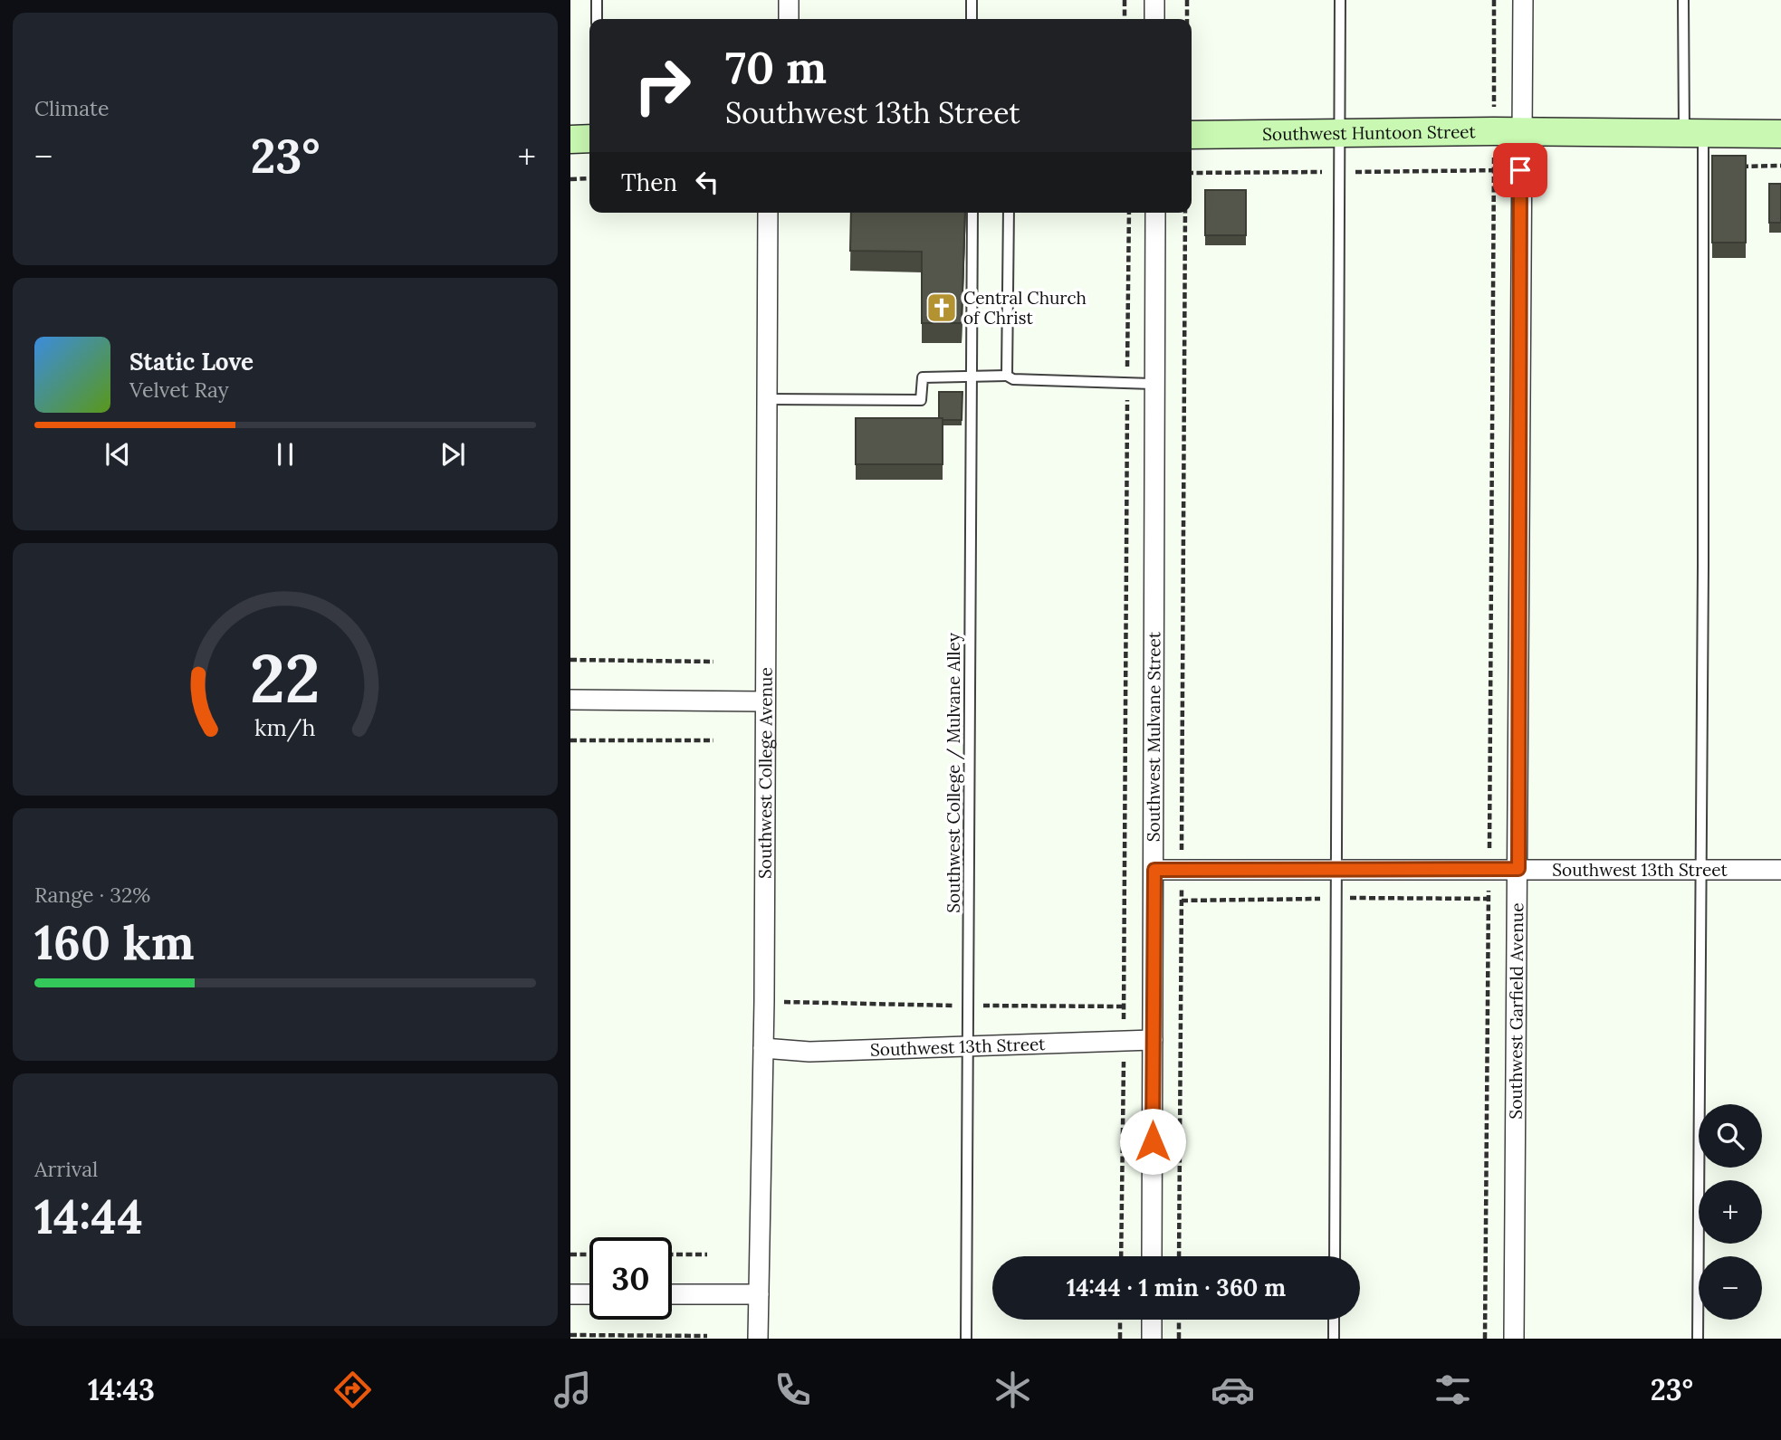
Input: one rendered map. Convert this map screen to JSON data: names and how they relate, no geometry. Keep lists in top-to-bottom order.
{
  "streets": {
    "main road": ["Southwest Huntoon Street"],
    "street": [
      "Southwest Mulvane Street",
      "Southwest College Avenue",
      "Southwest 13th Street",
      "Southwest Garfield Avenue"
    ],
    "lane": ["Southwest College / Mulvane Alley"]
  },
  "crossings": [
    ["Southwest Huntoon Street", "Southwest Garfield Avenue"],
    ["Southwest Mulvane Street", "Southwest 13th Street"],
    ["Southwest College Avenue", "Southwest 13th Street"],
    ["Southwest College / Mulvane Alley", "Southwest 13th Street"],
    ["Southwest 13th Street", "Southwest Garfield Avenue"]
  ],
  "places": {
    "church": ["Central Church of Christ"]
  },
  "page": {
    "tile": [
      "Climate",
      ["Range · 32%", "160 km"],
      ["Arrival", "14:44"]
    ],
    "turn": ["70 m", "Southwest 13th Street"],
    "heat": ["−", "23°", "+"],
    "then": "Then",
    "song": ["Static Love", "Velvet Ray"],
    "map_buttons": ["+", "−"],
    "limit": "30",
    "trip": "14:44 · 1 min · 360 m",
    "tabs": ["14:43", "23°"],
    "gauge": ["22", "km/h"]
  }
}
